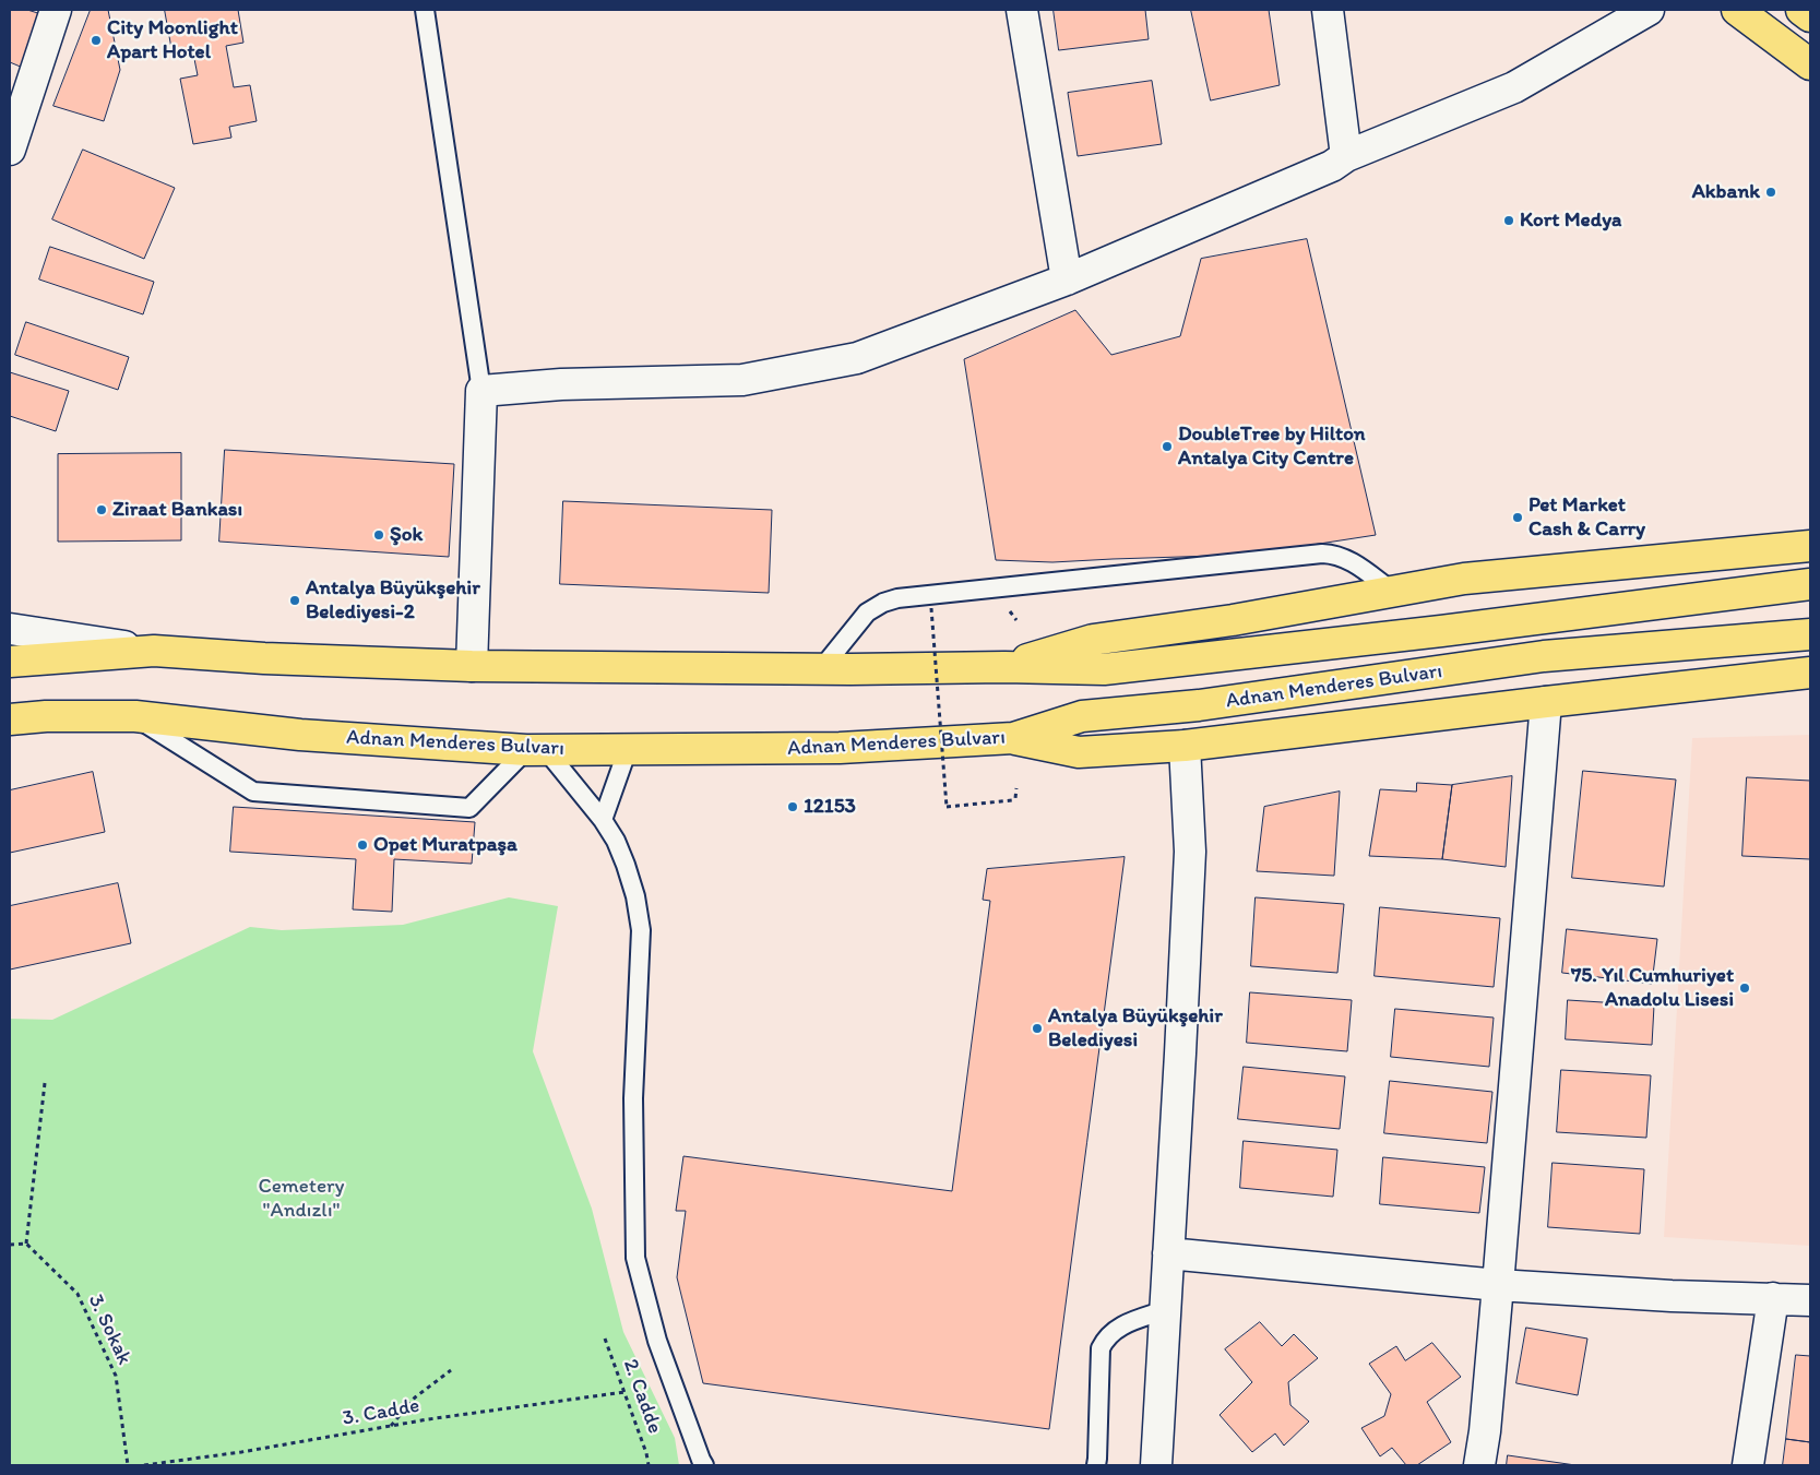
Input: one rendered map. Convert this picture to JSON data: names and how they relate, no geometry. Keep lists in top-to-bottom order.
{
  "streets": {
    "main road": ["Adnan Menderes Bulvarı"],
    "path": ["3. Sokak", "2. Cadde", "3. Cadde"]
  },
  "crossings": [
    ["2. Cadde", "3. Cadde"]
  ],
  "parks": ["Cemetery \"Andızlı\""],
  "places": [
    "City Moonlight Apart Hotel",
    "Akbank",
    "Kort Medya",
    "DoubleTree by Hilton Antalya City Centre",
    "Ziraat Bankası",
    "Pet Market Cash & Carry",
    "Şok",
    "Antalya Büyükşehir Belediyesi-2",
    "12153",
    "Opet Muratpaşa",
    "75. Yıl Cumhuriyet Anadolu Lisesi",
    "Antalya Büyükşehir Belediyesi"
  ]
}
